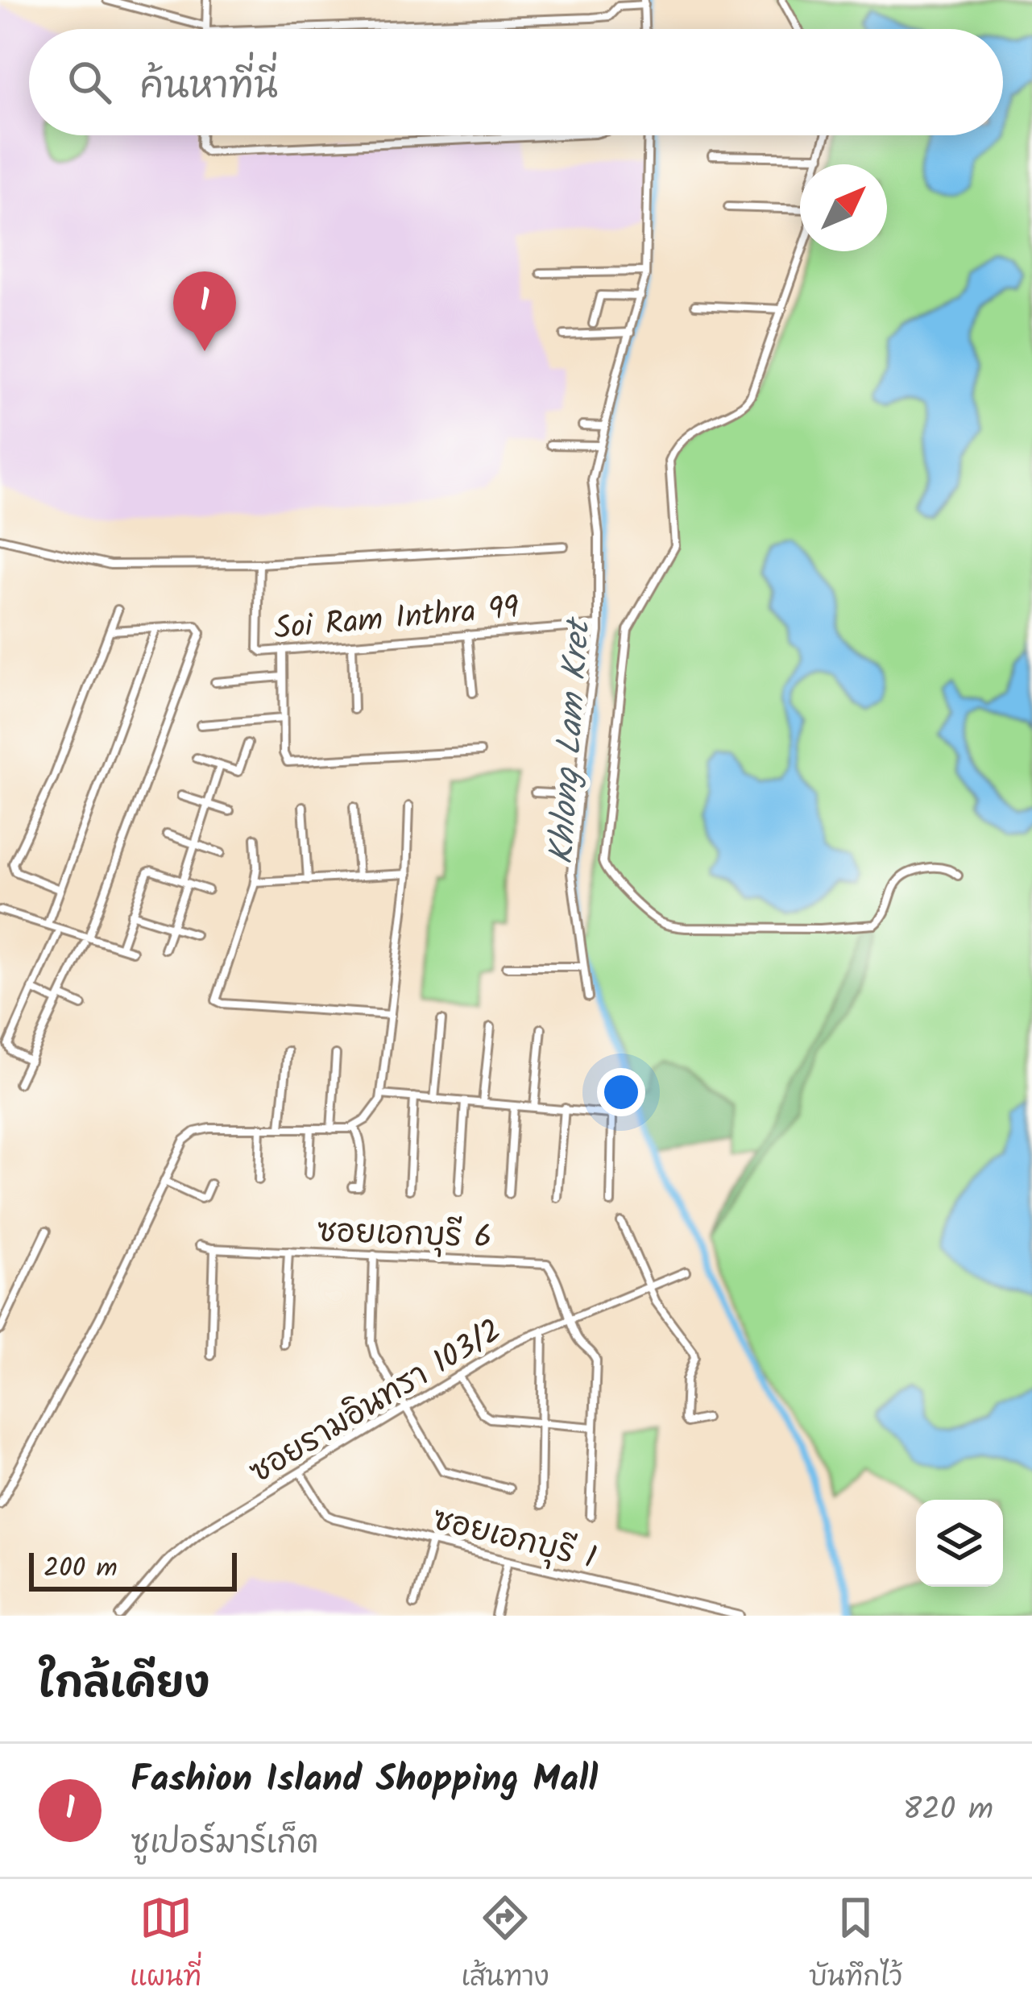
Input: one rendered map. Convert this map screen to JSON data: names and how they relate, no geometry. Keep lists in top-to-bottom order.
{
  "streets": {
    "street": [
      "Soi Ram Inthra 99",
      "ซอยเอกบุรี 6",
      "ซอยรามอินทรา 103/2",
      "ซอยเอกบุรี 1"
    ]
  },
  "crossings": [
    ["ซอยเอกบุรี 6", "ซอยรามอินทรา 103/2"],
    ["ซอยรามอินทรา 103/2", "ซอยเอกบุรี 1"]
  ],
  "water": ["Khlong Lam Kret"],
  "scale_bar": "200 m",
  "north": "top right",
  "page": {
    "search": "ค้นหาที่นี่",
    "pins": "1",
    "scale": "200 m",
    "heading": "ใกล้เคียง",
    "list": [
      {
        "mark": "1",
        "name": "Fashion Island Shopping Mall",
        "note": "ซูเปอร์มาร์เก็ต",
        "value": "820 m"
      }
    ],
    "nav": ["แผนที่", "เส้นทาง", "บันทึกไว้"]
  }
}
